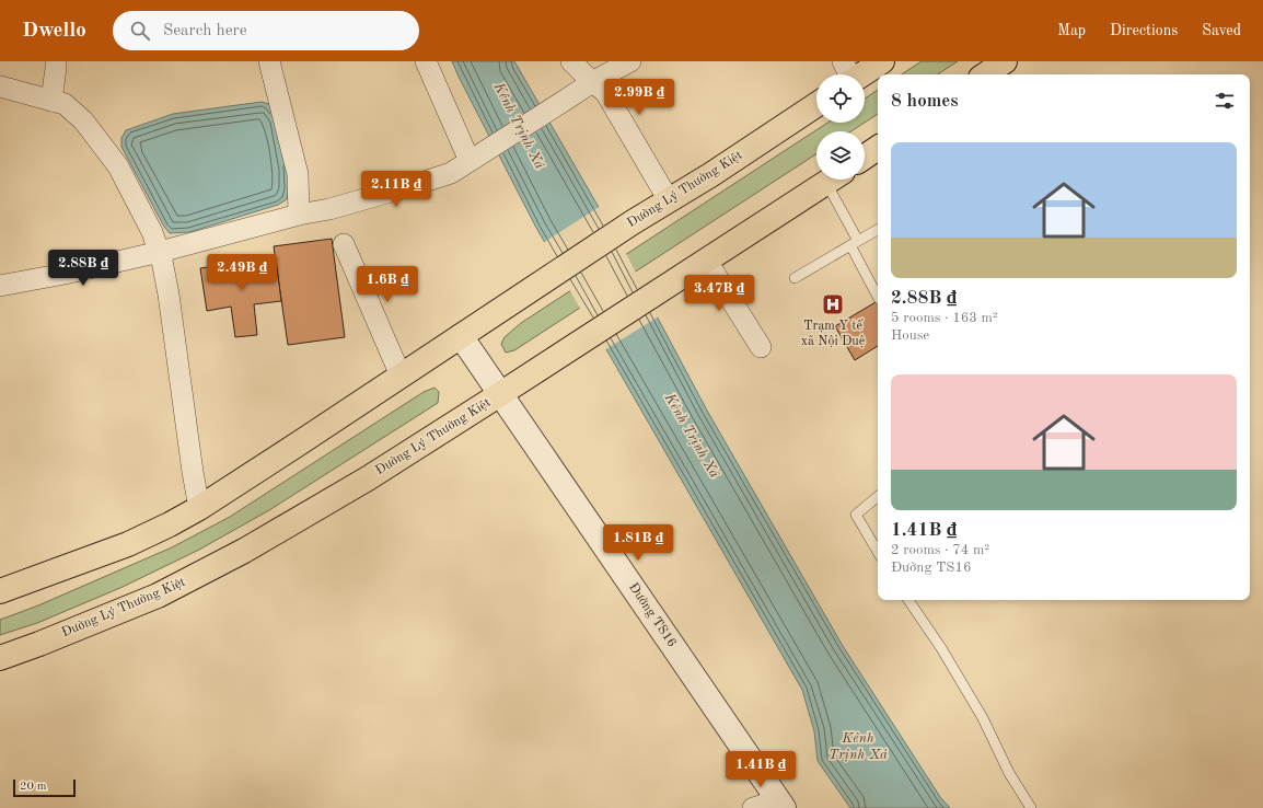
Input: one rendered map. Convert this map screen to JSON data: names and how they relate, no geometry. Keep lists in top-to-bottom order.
{
  "streets": {
    "main road": ["Đường Lý Thường Kiệt"],
    "street": ["Đường TS16"]
  },
  "crossings": [
    ["Đường Lý Thường Kiệt", "Đường TS16"]
  ],
  "water": ["Kênh Trịnh Xá"],
  "places": {
    "hospital": ["Trạm Y tế xã Nội Duệ"]
  },
  "scale_bar": "20 m",
  "page": {
    "header": "Dwello",
    "search": "Search here",
    "nav": ["Map", "Directions", "Saved"],
    "heading": "8 homes",
    "price": [
      "2.99B ₫",
      "2.11B ₫",
      "2.88B ₫",
      "2.49B ₫",
      "1.6B ₫",
      "3.47B ₫",
      "1.81B ₫",
      "1.41B ₫"
    ],
    "list": [
      {
        "name": "2.88B ₫",
        "note": "5 rooms · 163 m² · House"
      },
      {
        "name": "1.41B ₫",
        "note": "2 rooms · 74 m² · Đường TS16"
      }
    ],
    "scale": "20 m"
  }
}
